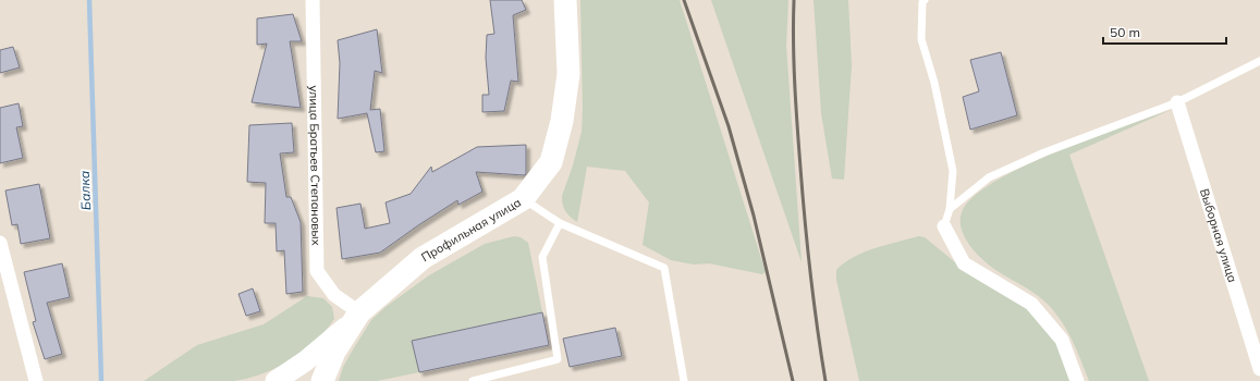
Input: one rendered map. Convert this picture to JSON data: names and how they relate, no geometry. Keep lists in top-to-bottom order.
{
  "streets": {
    "main road": ["Профильная улица"],
    "street": ["улица Братьев Степановых", "Выборная улица"]
  },
  "crossings": [
    ["улица Братьев Степановых", "Профильная улица"]
  ],
  "water": ["Балка"],
  "scale_bar": "50 m"
}
